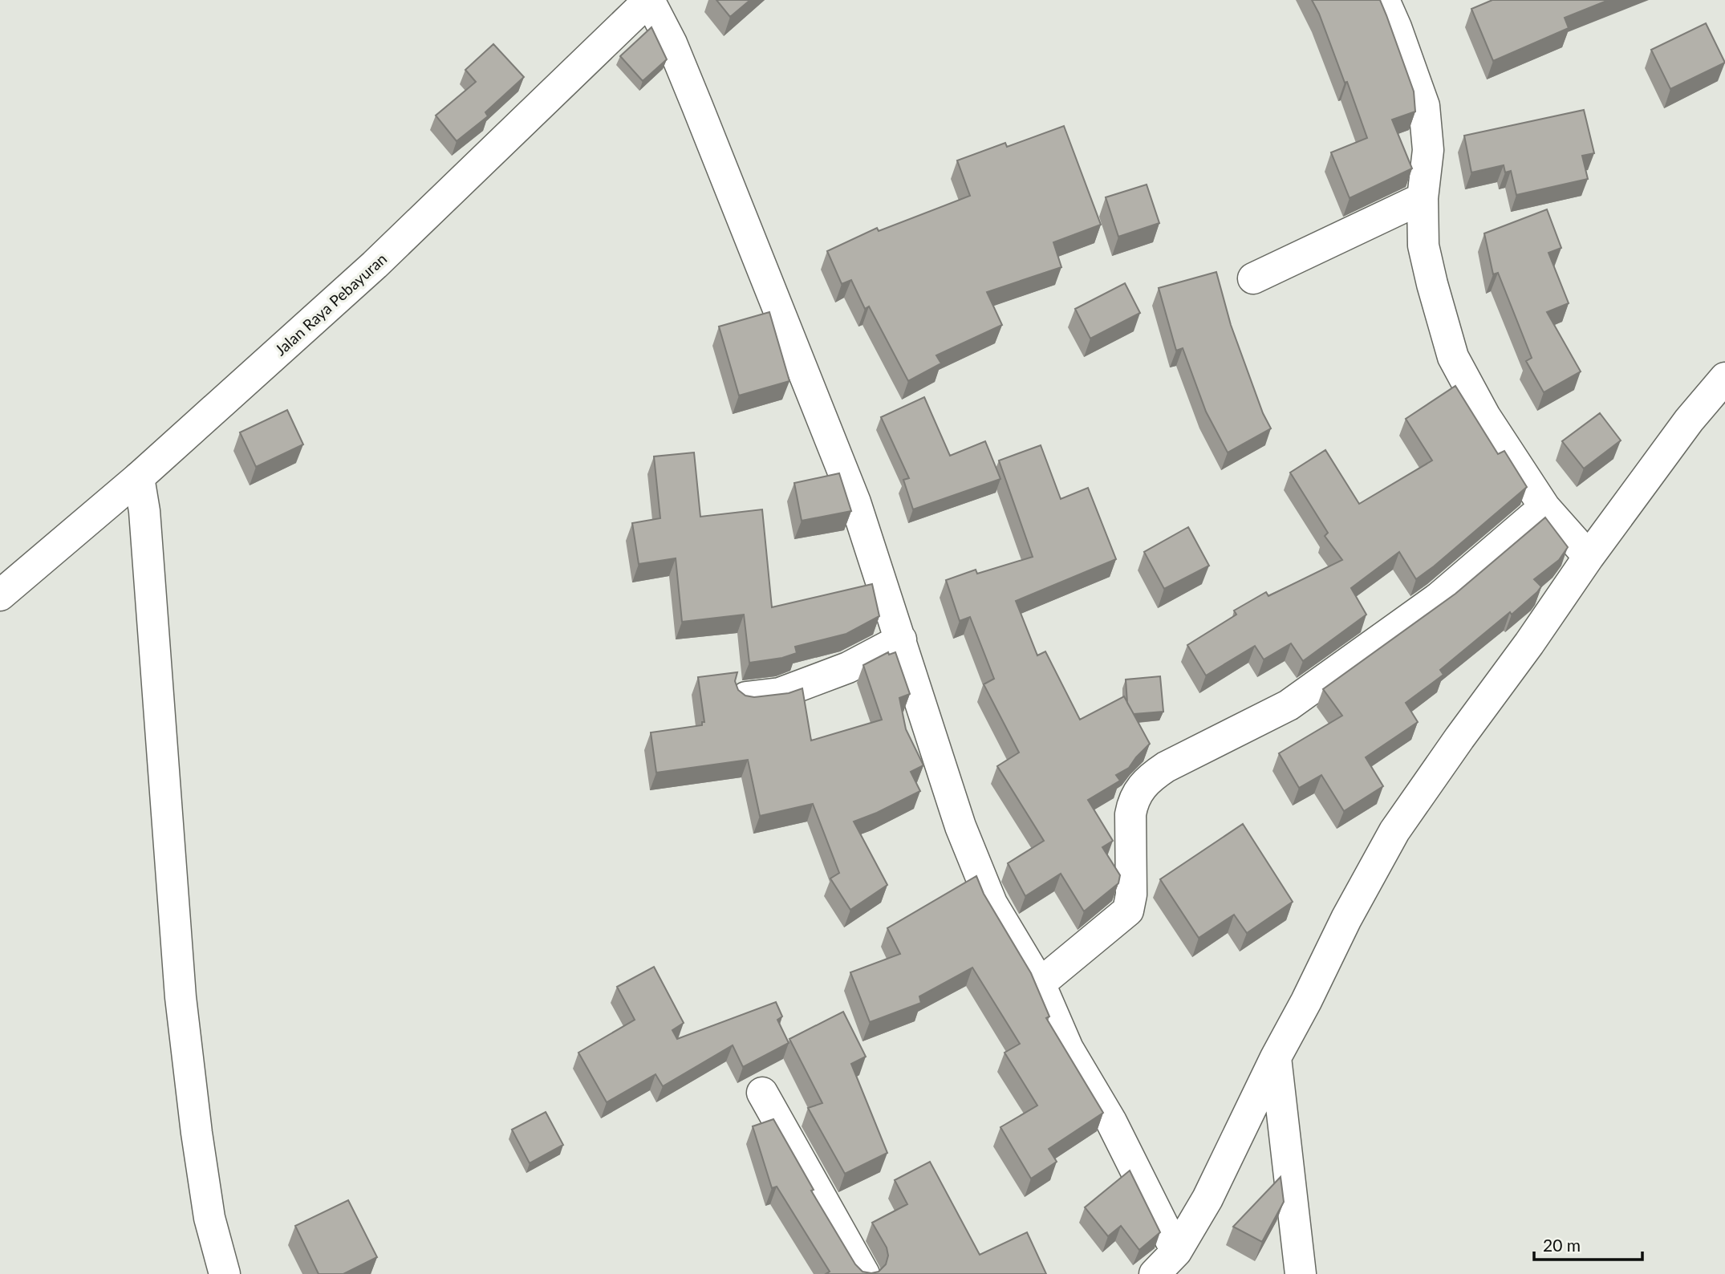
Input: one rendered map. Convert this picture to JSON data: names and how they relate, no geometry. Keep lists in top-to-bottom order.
{
  "streets": {
    "street": ["Jalan Raya Pebayuran"]
  },
  "scale_bar": "20 m"
}
